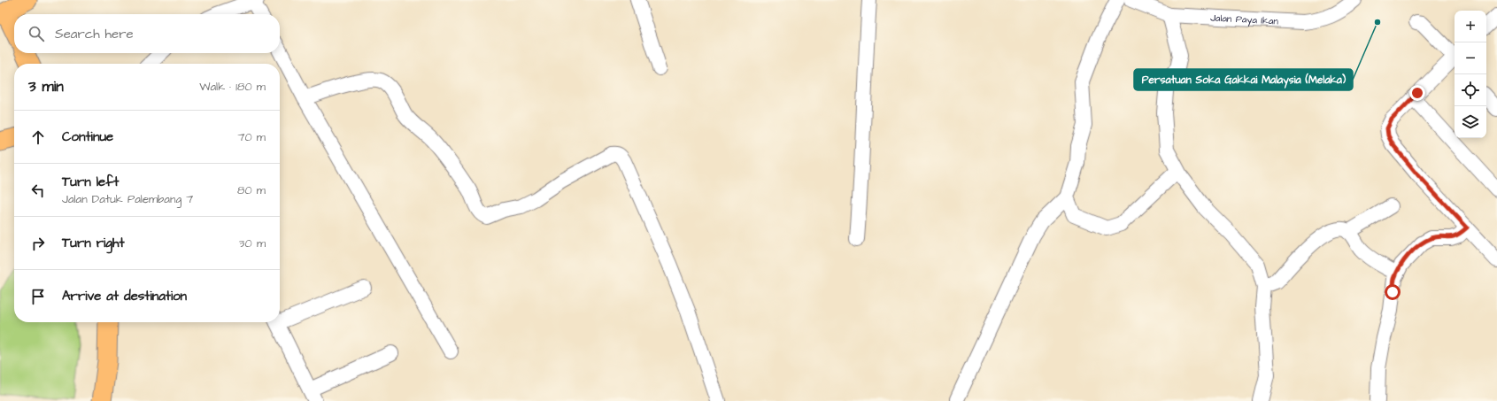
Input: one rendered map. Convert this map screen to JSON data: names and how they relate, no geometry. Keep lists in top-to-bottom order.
{
  "streets": {
    "street": ["Jalan Paya Ikan"]
  },
  "places": ["Persatuan Soka Gakkai Malaysia (Melaka)"],
  "page": {
    "map_buttons": ["+", "−"],
    "search": "Search here",
    "heading": ["3 min", "Walk · 180 m"],
    "list": [
      ["Continue", "70 m"],
      ["Turn left", "Jalan Datuk Palembang 7", "80 m"],
      ["Turn right", "30 m"],
      "Arrive at destination"
    ]
  }
}
